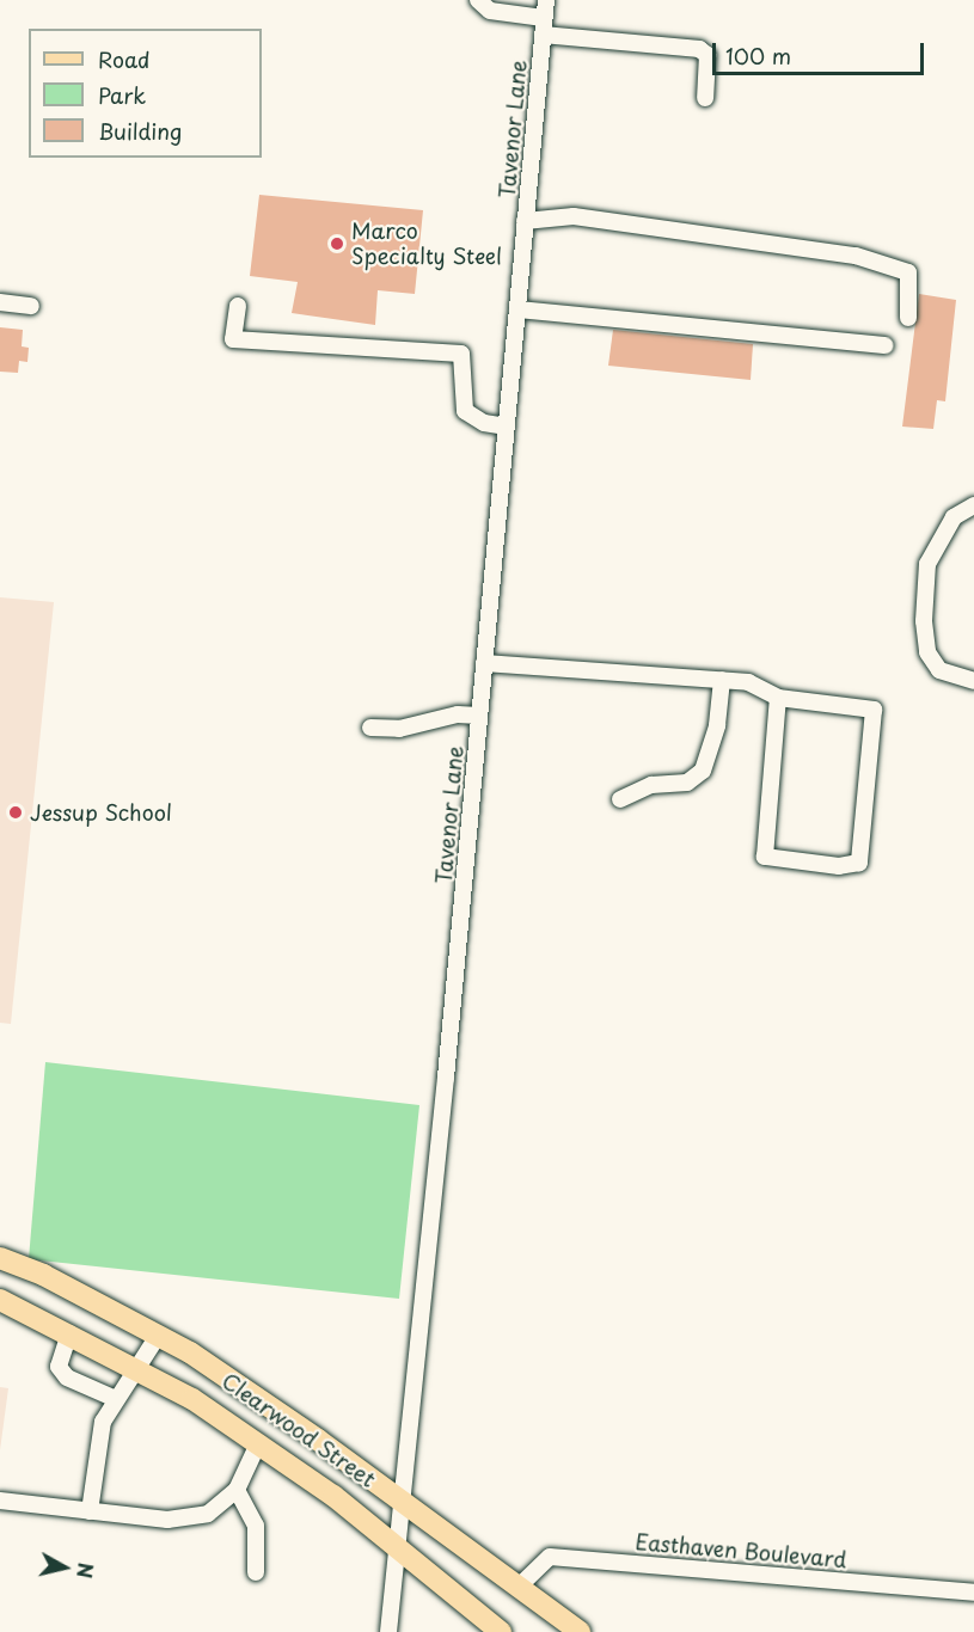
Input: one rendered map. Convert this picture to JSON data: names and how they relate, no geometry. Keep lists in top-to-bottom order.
{
  "streets": {
    "main road": ["Clearwood Street"],
    "street": ["Tavenor Lane", "Easthaven Boulevard"]
  },
  "crossings": [
    ["Tavenor Lane", "Clearwood Street"],
    ["Clearwood Street", "Easthaven Boulevard"]
  ],
  "places": ["Marco Specialty Steel", "Jessup School"],
  "legend": ["Road", "Park", "Building"],
  "scale_bar": "100 m",
  "north": "right"
}
